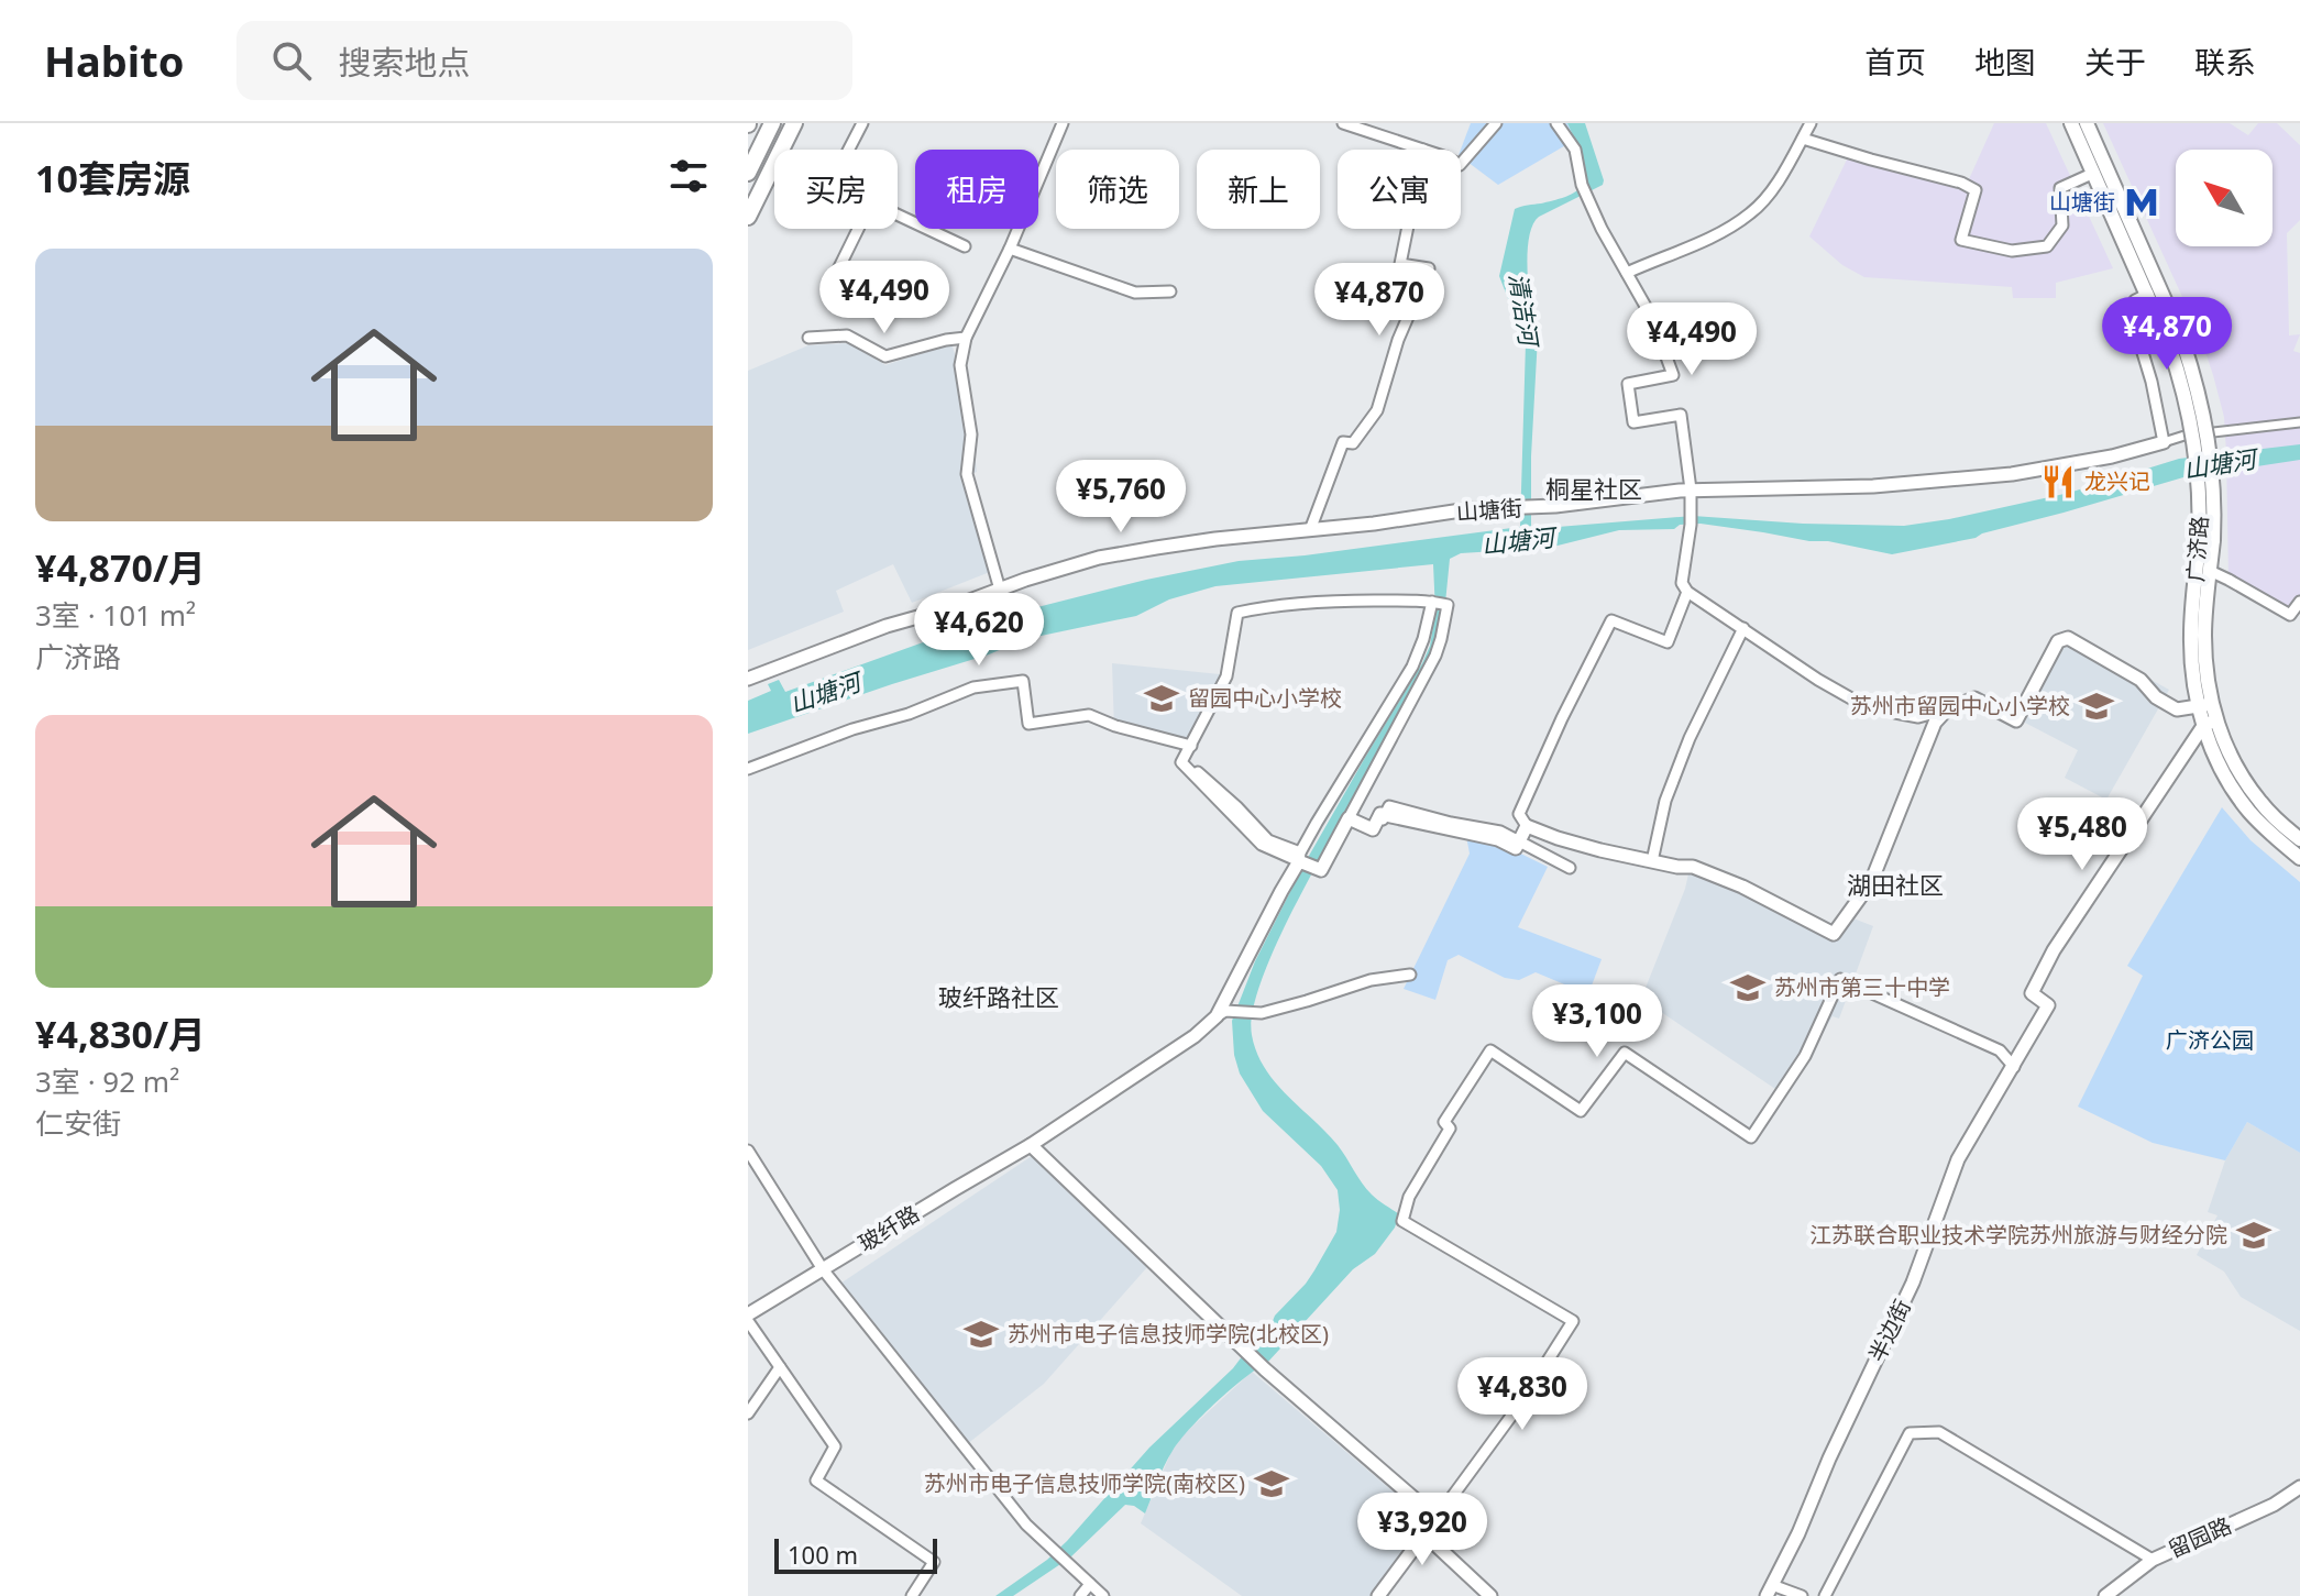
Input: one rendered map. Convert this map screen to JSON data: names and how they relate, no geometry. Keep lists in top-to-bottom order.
{
  "streets": {
    "main road": ["广济路"],
    "street": [
      "山塘街",
      "玻纤路",
      "半边街",
      "留园路"
    ]
  },
  "crossings": [
    ["广济路", "半边街"]
  ],
  "districts": ["桐星社区", "湖田社区", "玻纤路社区"],
  "water": ["清洁河", "山塘河"],
  "parks": ["广济公园"],
  "places": {
    "metro station": ["山塘街"],
    "restaurant": ["龙兴记"],
    "school or university": [
      "留园中心小学校",
      "苏州市留园中心小学校",
      "苏州市第三十中学",
      "江苏联合职业技术学院苏州旅游与财经分院",
      "苏州市电子信息技师学院(北校区)",
      "苏州市电子信息技师学院(南校区)"
    ]
  },
  "scale_bar": "100 m",
  "north": "top left",
  "page": {
    "header": "Habito",
    "search": "搜索地点",
    "nav": [
      "首页",
      "地图",
      "关于",
      "联系"
    ],
    "heading": "10套房源",
    "chip": [
      "买房",
      "租房",
      "筛选",
      "新上",
      "公寓"
    ],
    "list": [
      {
        "name": "¥4,870/月",
        "note": "3室 · 101 m² · 广济路"
      },
      {
        "name": "¥4,830/月",
        "note": "3室 · 92 m² · 仁安街"
      }
    ],
    "price": [
      "¥4,490",
      "¥4,870",
      "¥4,870",
      "¥4,490",
      "¥5,760",
      "¥4,620",
      "¥5,480",
      "¥3,100",
      "¥4,830",
      "¥3,920"
    ],
    "scale": "100 m"
  }
}
